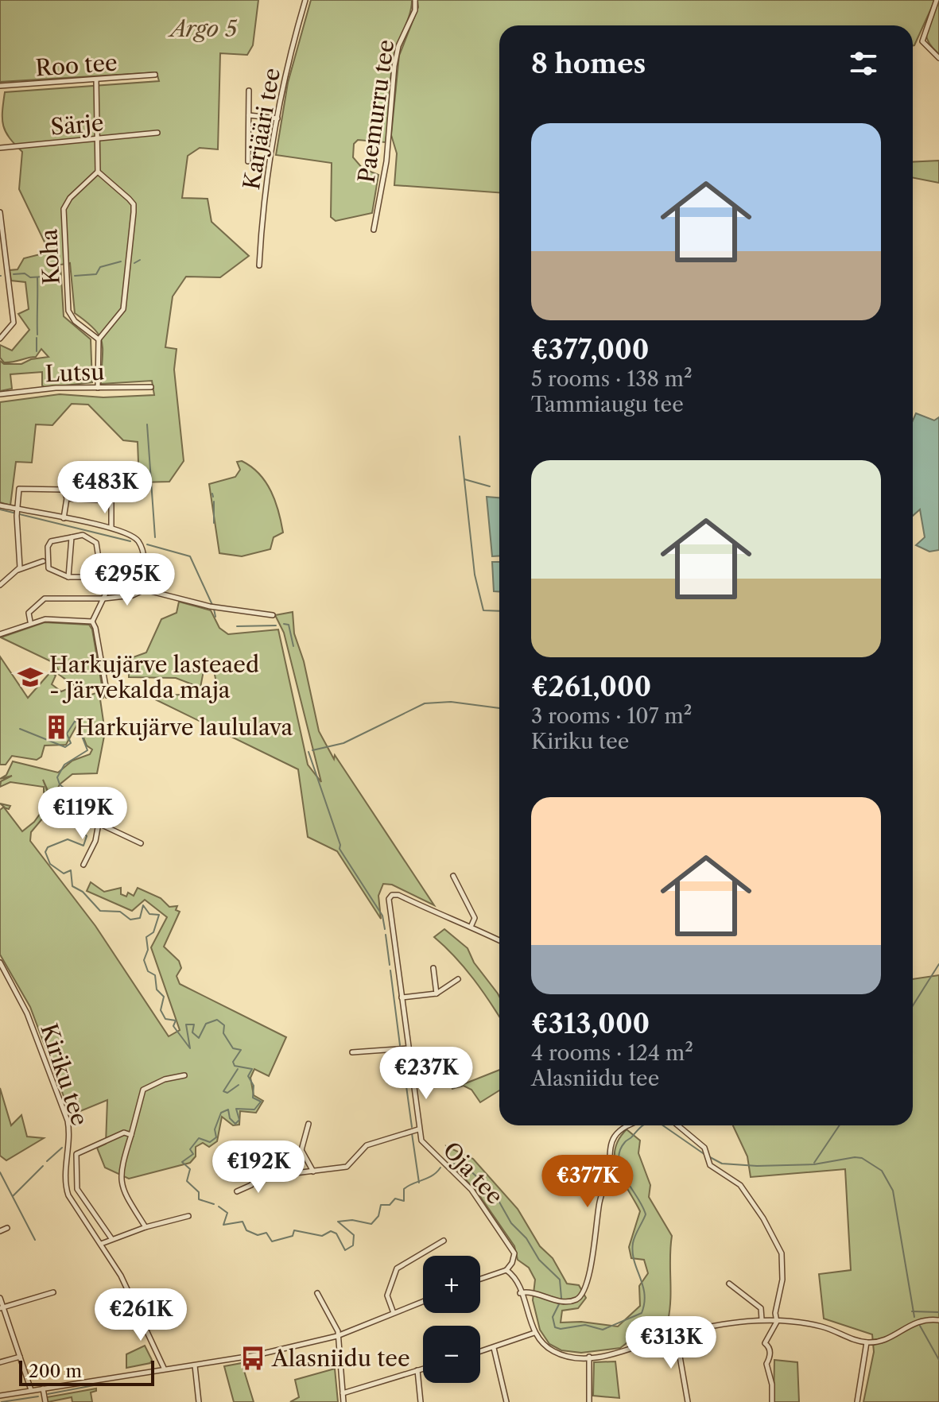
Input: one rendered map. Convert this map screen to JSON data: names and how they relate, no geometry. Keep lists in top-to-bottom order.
{
  "streets": {
    "street": [
      "Roo tee",
      "Paemurru tee",
      "Särje",
      "Karjääri tee",
      "Koha",
      "Lutsu",
      "Kiriku tee",
      "Oja tee"
    ]
  },
  "parks": ["Argo 5"],
  "places": {
    "school or university": ["Harkujärve lasteaed - Järvekalda maja"],
    "building": ["Harkujärve laululava"],
    "bus stop": ["Alasniidu tee"]
  },
  "scale_bar": "200 m",
  "page": {
    "heading": "8 homes",
    "list": [
      {
        "name": "€377,000",
        "note": "5 rooms · 138 m² · Tammiaugu tee"
      },
      {
        "name": "€261,000",
        "note": "3 rooms · 107 m² · Kiriku tee"
      },
      {
        "name": "€313,000",
        "note": "4 rooms · 124 m² · Alasniidu tee"
      }
    ],
    "price": [
      "€483K",
      "€295K",
      "€119K",
      "€237K",
      "€192K",
      "€377K",
      "€261K",
      "€313K"
    ],
    "map_buttons": ["+", "−"],
    "scale": "200 m"
  }
}
